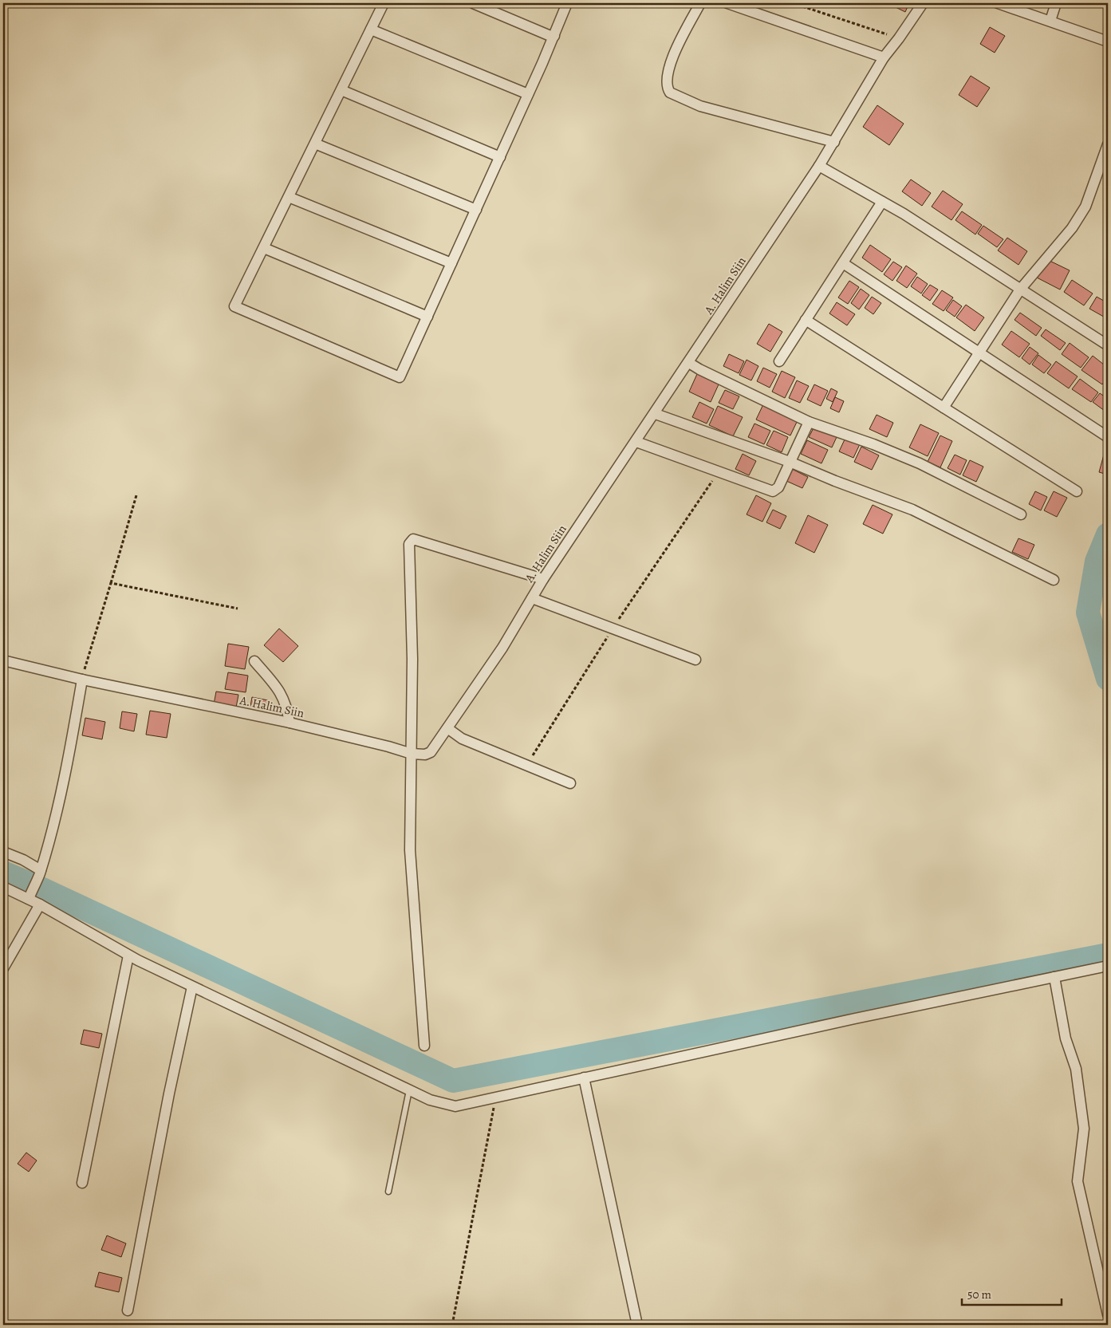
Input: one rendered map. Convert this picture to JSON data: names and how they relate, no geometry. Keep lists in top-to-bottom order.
{
  "streets": {
    "street": ["A. Halim Siin"]
  },
  "scale_bar": "50 m"
}
